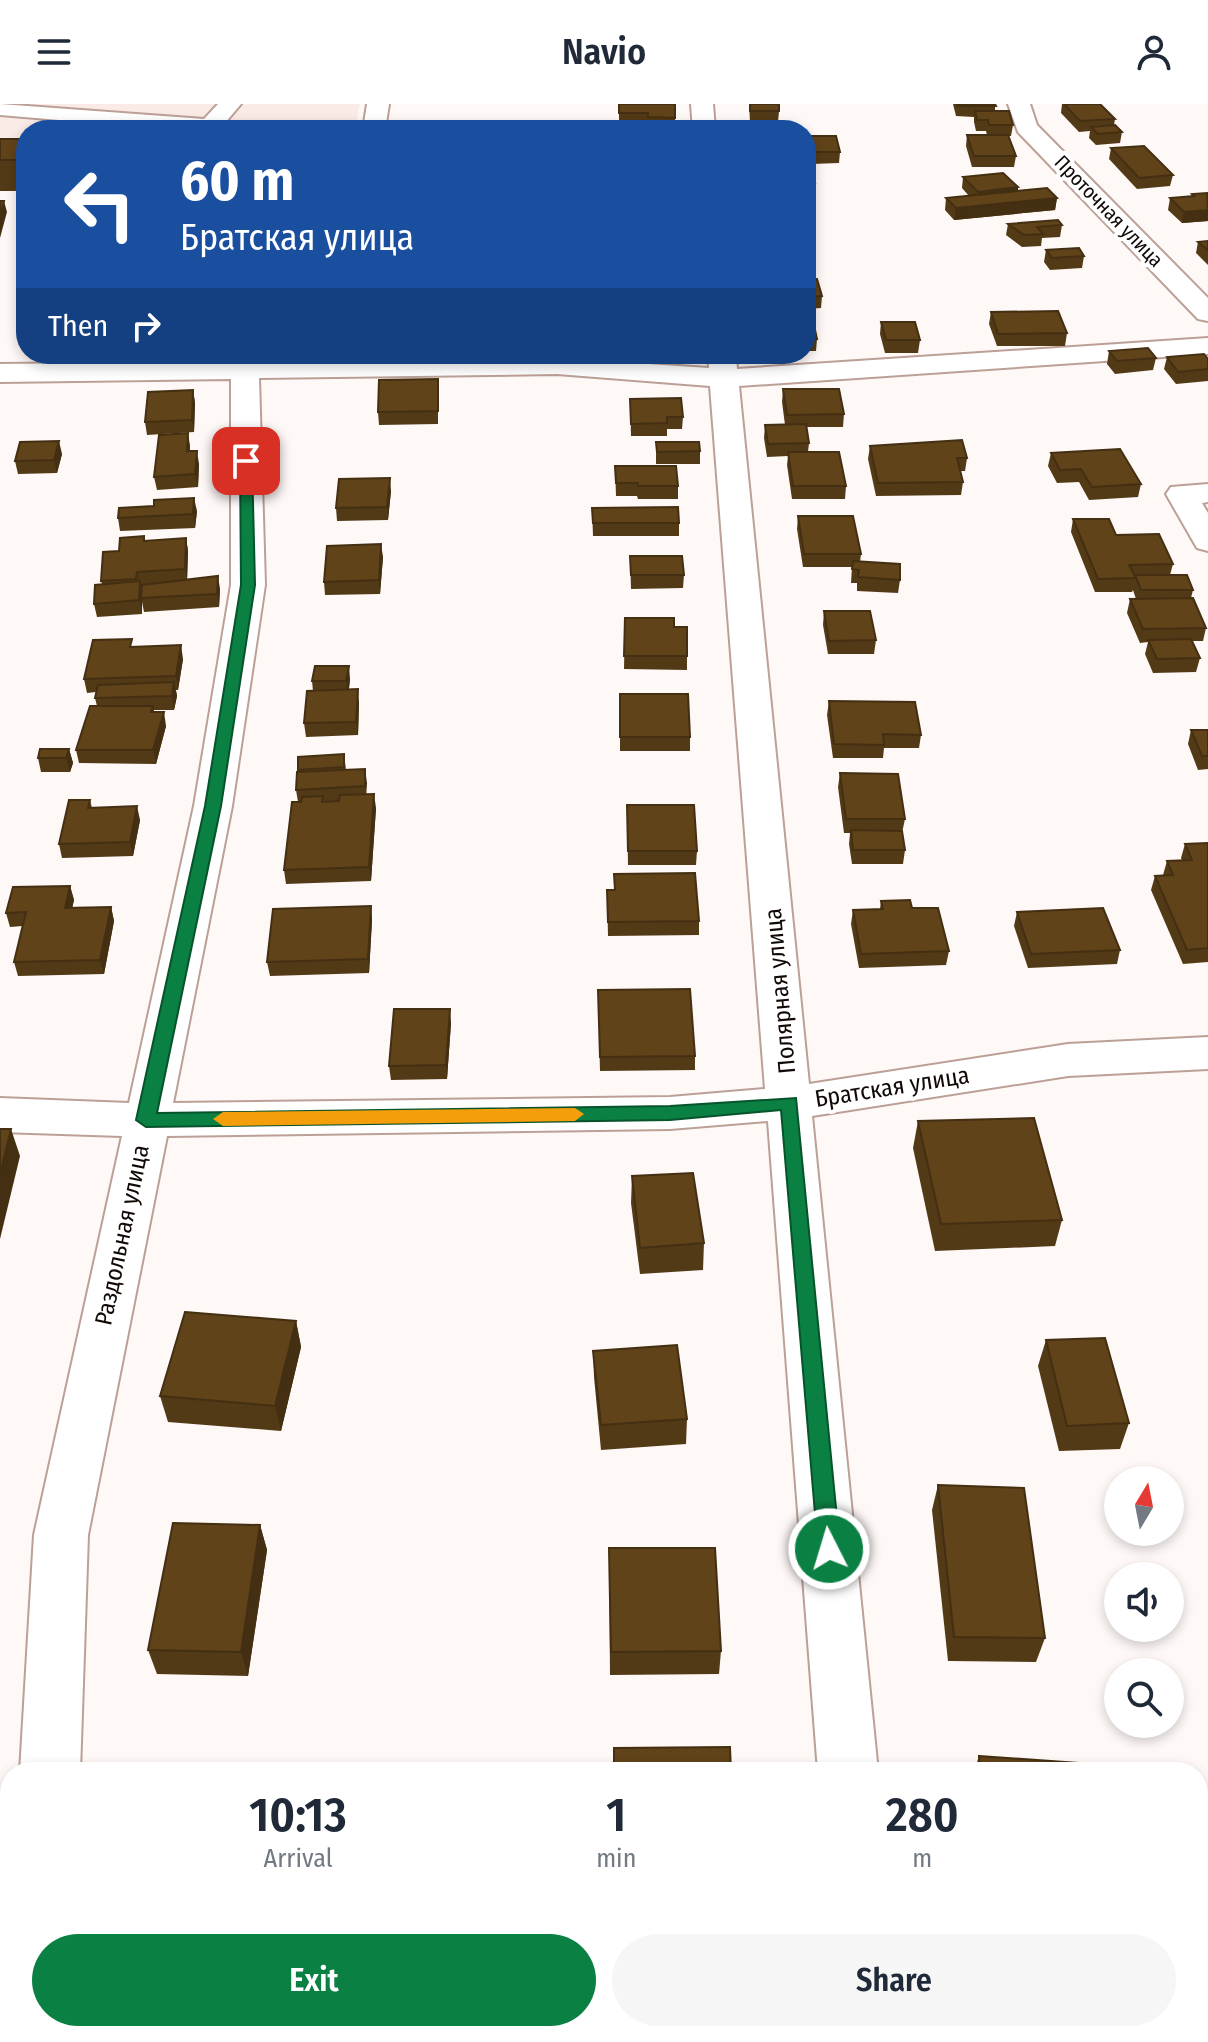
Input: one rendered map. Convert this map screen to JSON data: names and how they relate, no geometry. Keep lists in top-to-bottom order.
{
  "streets": {
    "street": [
      "Проточная улица",
      "Полярная улица",
      "Братская улица",
      "Раздольная улица"
    ]
  },
  "crossings": [
    ["Полярная улица", "Братская улица"],
    ["Братская улица", "Раздольная улица"]
  ],
  "north": "top",
  "page": {
    "header": "Navio",
    "turn": ["60 m", "Братская улица"],
    "then": "Then",
    "eta": [
      "10:13",
      "Arrival",
      "1",
      "min",
      "280",
      "m"
    ],
    "buttons": ["Exit", "Share"]
  }
}
